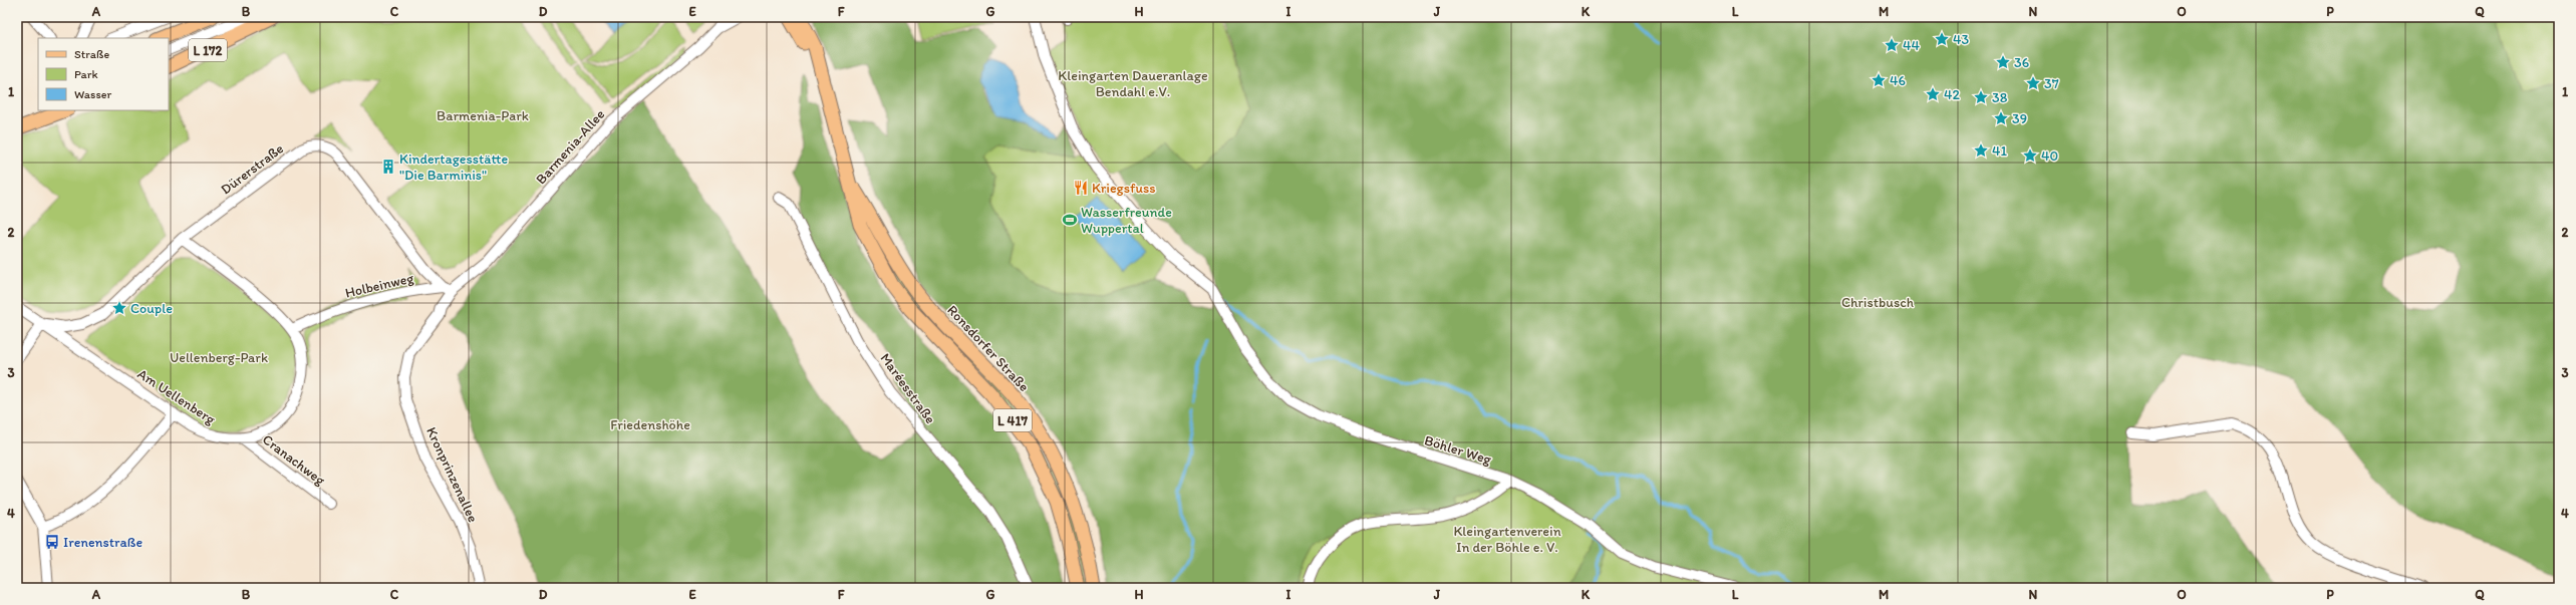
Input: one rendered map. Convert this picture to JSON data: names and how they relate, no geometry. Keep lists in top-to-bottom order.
{
  "streets": {
    "main road": ["L 172", "Ronsdorfer Straße", "L 417"],
    "street": [
      "Barmenia-Allee",
      "Dürerstraße",
      "Holbeinweg",
      "Maréesstraße",
      "Am Uellenberg",
      "Böhler Weg",
      "Cranachweg",
      "Kronprinzenallee"
    ]
  },
  "crossings": [
    ["Barmenia-Allee", "Dürerstraße"],
    ["Barmenia-Allee", "Holbeinweg"],
    ["Barmenia-Allee", "Kronprinzenallee"],
    ["Dürerstraße", "Holbeinweg"],
    ["Dürerstraße", "Am Uellenberg"],
    ["Dürerstraße", "Kronprinzenallee"],
    ["Holbeinweg", "Am Uellenberg"],
    ["Holbeinweg", "Kronprinzenallee"],
    ["Am Uellenberg", "Cranachweg"]
  ],
  "parks": [
    "Kleingarten Daueranlage Bendahl e.V.",
    "Barmenia-Park",
    "Christbusch",
    "Uellenberg-Park",
    "Friedenshöhe",
    "Kleingartenverein In der Böhle e. V."
  ],
  "places": {
    "place": [
      "43",
      "44",
      "36",
      "46",
      "37",
      "42",
      "38",
      "39",
      "41",
      "40",
      "Couple"
    ],
    "building": ["Kindertagesstätte \"Die Barminis\""],
    "restaurant": ["Kriegsfuss"],
    "sports": ["Wasserfreunde Wuppertal"],
    "bus stop": ["Irenenstraße"]
  },
  "legend": ["Straße", "Park", "Wasser"],
  "grid": {
    "columns": [
      "A",
      "B",
      "C",
      "D",
      "E",
      "F",
      "G",
      "H",
      "I",
      "J",
      "K",
      "L",
      "M",
      "N",
      "O",
      "P",
      "Q"
    ],
    "rows": [
      "1",
      "2",
      "3",
      "4"
    ]
  }
}
